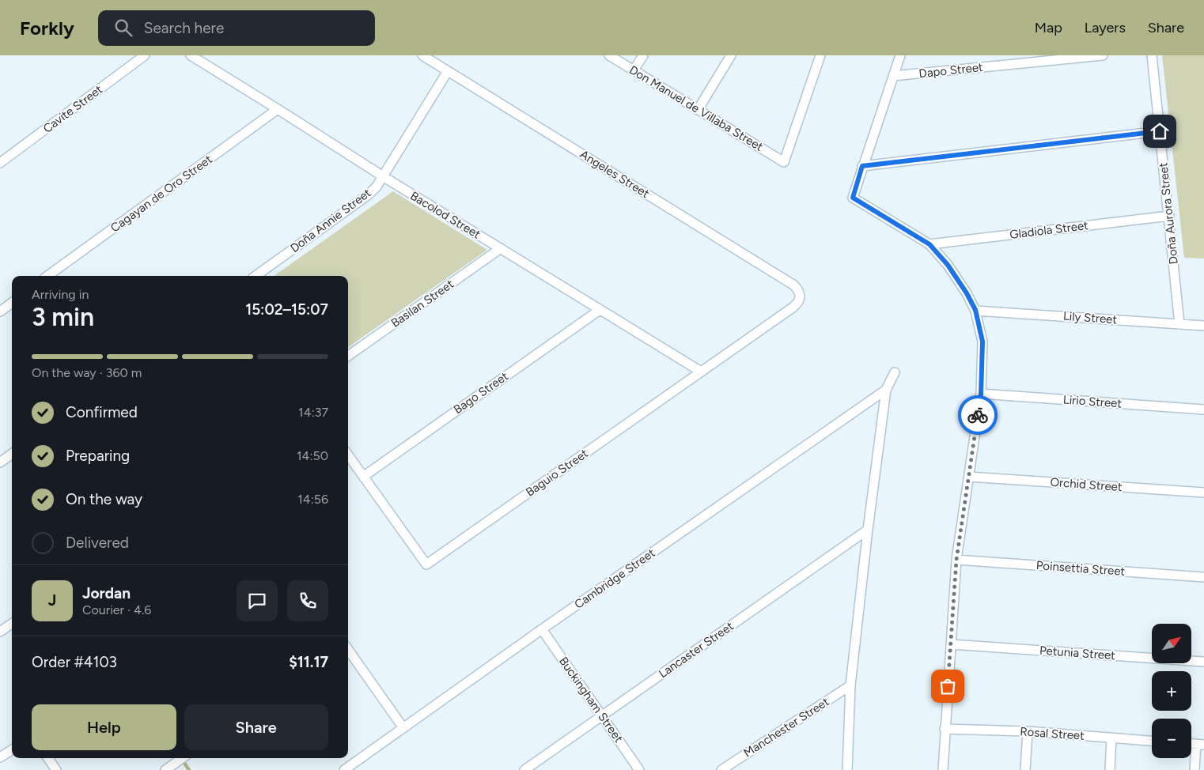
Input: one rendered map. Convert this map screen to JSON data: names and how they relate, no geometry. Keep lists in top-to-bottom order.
{
  "streets": {
    "street": [
      "Dapo Street",
      "Don Manuel de Villaba Street",
      "Cavite Street",
      "Angeles Street",
      "Cagayan de Oro Street",
      "Doña Aurora Street",
      "Bacolod Street",
      "Doña Annie Street",
      "Gladiola Street",
      "Basilan Street",
      "Lily Street",
      "Bago Street",
      "Lirio Street",
      "Baguio Street",
      "Orchid Street",
      "Poinsettia Street",
      "Cambridge Street",
      "Lancaster Street",
      "Petunia Street",
      "Buckingham Street",
      "Manchester Street",
      "Rosal Street"
    ]
  },
  "crossings": [
    ["Angeles Street", "Doña Annie Street"],
    ["Angeles Street", "Baguio Street"],
    ["Cagayan de Oro Street", "Bacolod Street"],
    ["Doña Aurora Street", "Gladiola Street"],
    ["Doña Aurora Street", "Lily Street"],
    ["Bacolod Street", "Doña Annie Street"],
    ["Bacolod Street", "Basilan Street"],
    ["Bacolod Street", "Bago Street"],
    ["Bacolod Street", "Baguio Street"],
    ["Bago Street", "Baguio Street"],
    ["Cambridge Street", "Lancaster Street"],
    ["Cambridge Street", "Buckingham Street"],
    ["Cambridge Street", "Manchester Street"],
    ["Lancaster Street", "Buckingham Street"]
  ],
  "north": "top right",
  "page": {
    "header": "Forkly",
    "search": "Search here",
    "nav": ["Map", "Layers", "Share"],
    "heading": ["3 min", "Arriving in", "15:02–15:07"],
    "panel": [
      "Jordan",
      "Courier · 4.6",
      "Order #4103",
      "$11.17"
    ],
    "bar": "On the way · 360 m",
    "list": [
      ["Confirmed", "14:37"],
      ["Preparing", "14:50"],
      ["On the way", "14:56"],
      "Delivered"
    ],
    "round": "J",
    "map_buttons": ["+", "−"],
    "buttons": ["Help", "Share"]
  }
}
